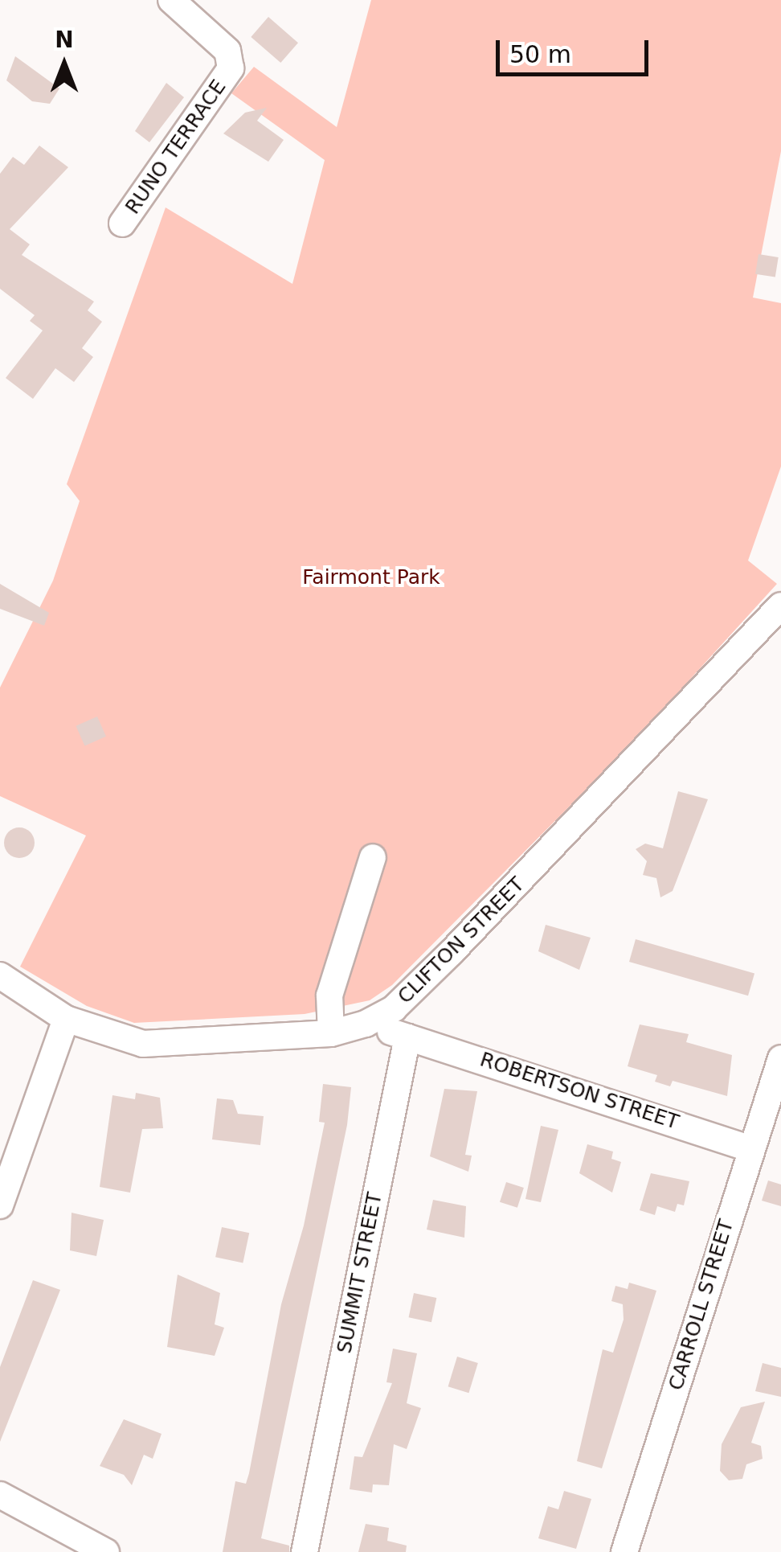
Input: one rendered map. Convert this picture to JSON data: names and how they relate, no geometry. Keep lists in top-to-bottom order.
{
  "streets": {
    "street": [
      "RUNO TERRACE",
      "CLIFTON STREET",
      "ROBERTSON STREET",
      "SUMMIT STREET",
      "CARROLL STREET"
    ]
  },
  "crossings": [
    ["ROBERTSON STREET", "SUMMIT STREET"],
    ["ROBERTSON STREET", "CARROLL STREET"]
  ],
  "parks": ["Fairmont Park"],
  "scale_bar": "50 m",
  "north": "top"
}
